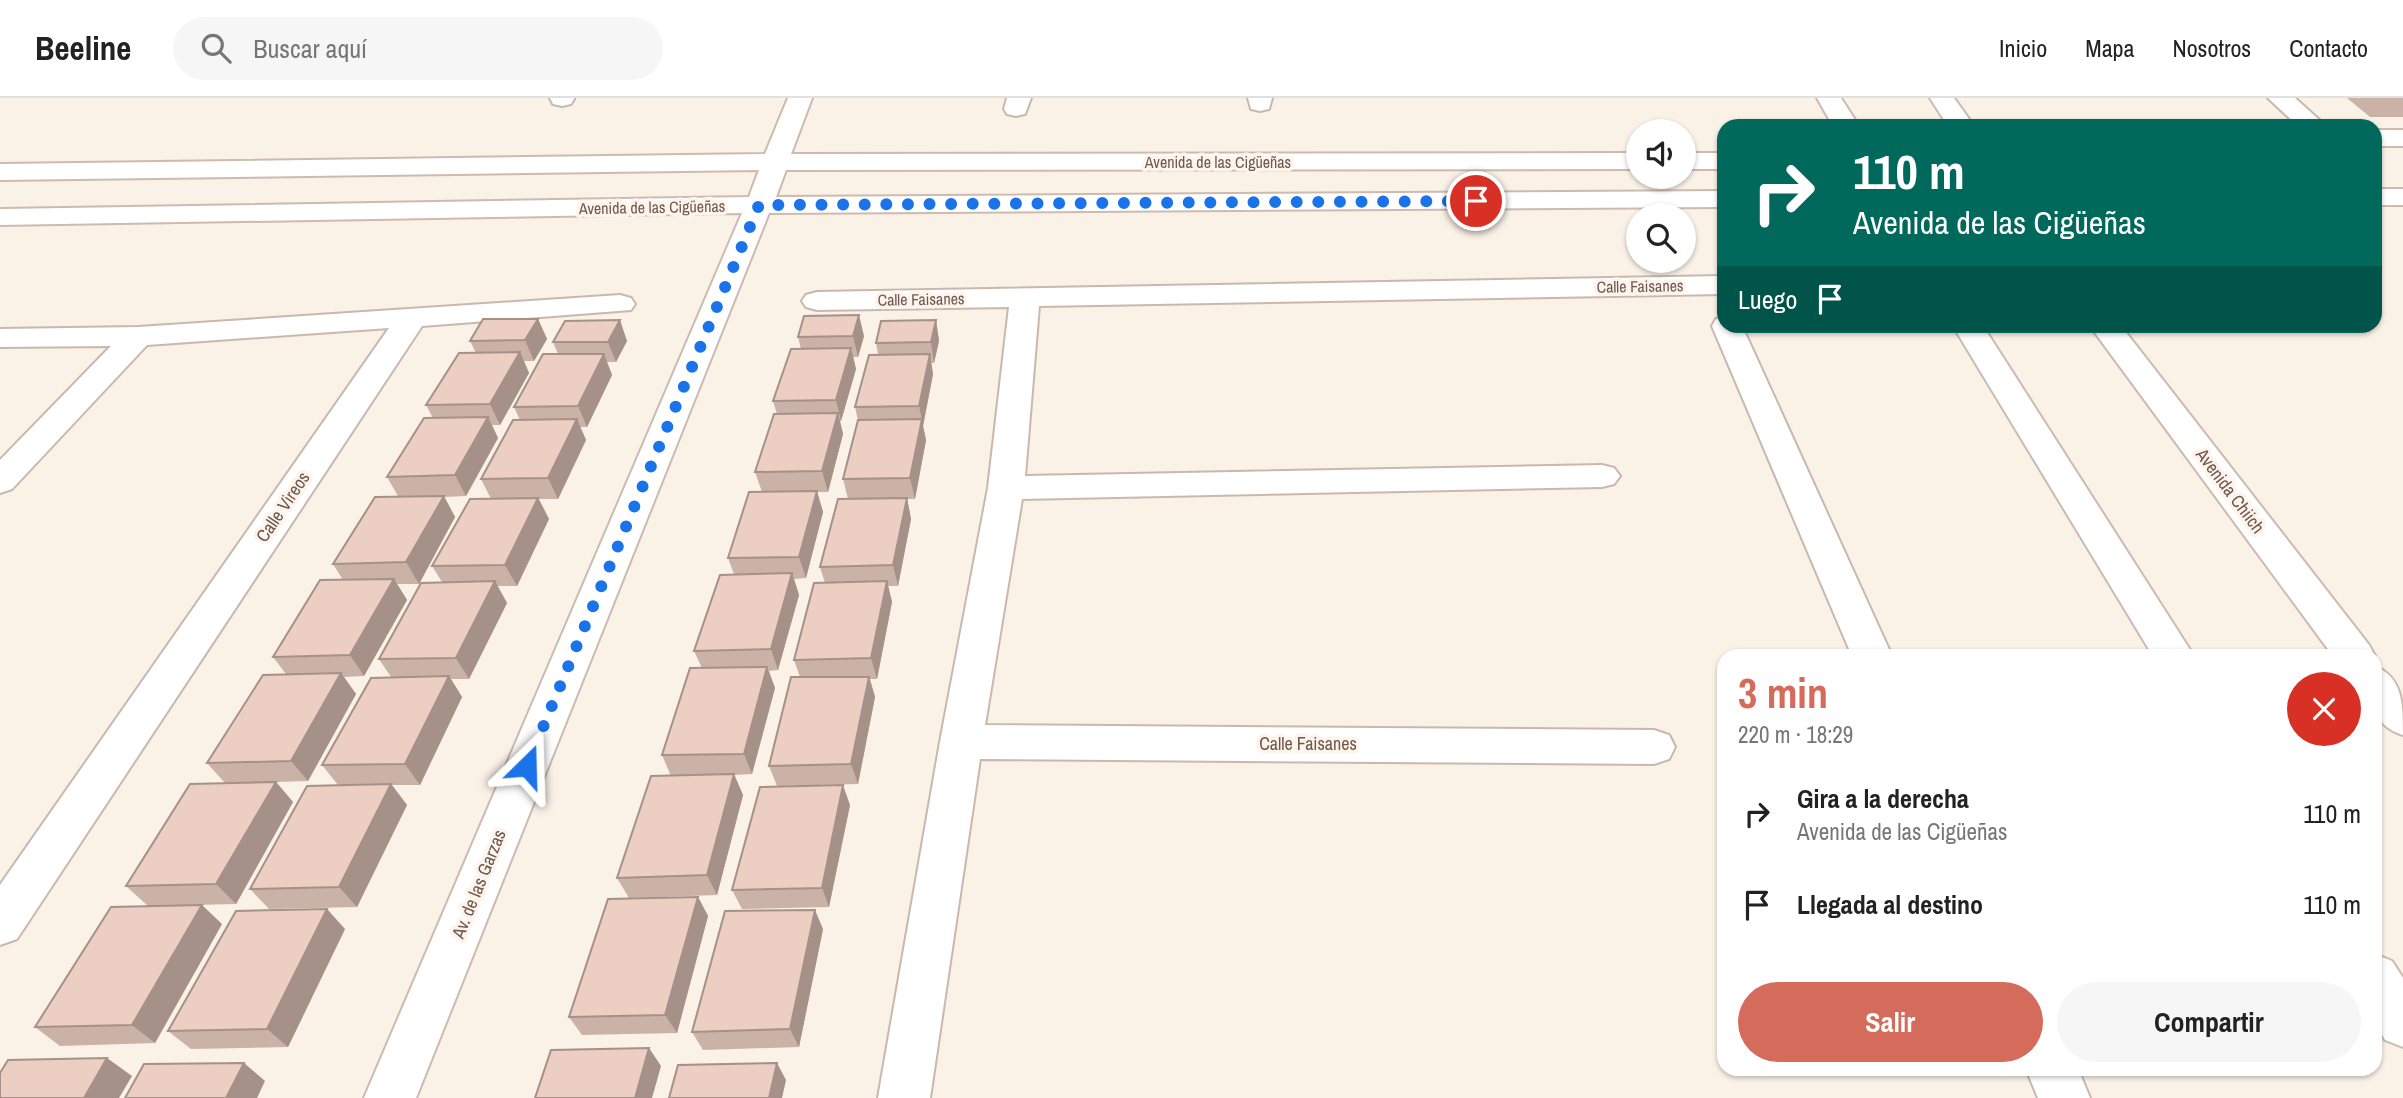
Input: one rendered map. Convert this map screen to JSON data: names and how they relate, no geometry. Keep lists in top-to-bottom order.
{
  "streets": {
    "main road": [
      "Avenida de las Cigüeñas",
      "Calle Faisanes",
      "Avenida Chiich",
      "Calle Vireos",
      "Av. de las Garzas"
    ]
  },
  "crossings": [
    ["Avenida de las Cigüeñas", "Av. de las Garzas"]
  ],
  "page": {
    "header": "Beeline",
    "search": "Buscar aquí",
    "nav": [
      "Inicio",
      "Mapa",
      "Nosotros",
      "Contacto"
    ],
    "turn": ["110 m", "Avenida de las Cigüeñas"],
    "then": "Luego",
    "heading": ["3 min", "220 m · 18:29"],
    "list": [
      {
        "name": "Gira a la derecha",
        "note": "Avenida de las Cigüeñas",
        "value": "110 m"
      },
      {
        "name": "Llegada al destino",
        "value": "110 m"
      }
    ],
    "buttons": ["Salir", "Compartir"]
  }
}
